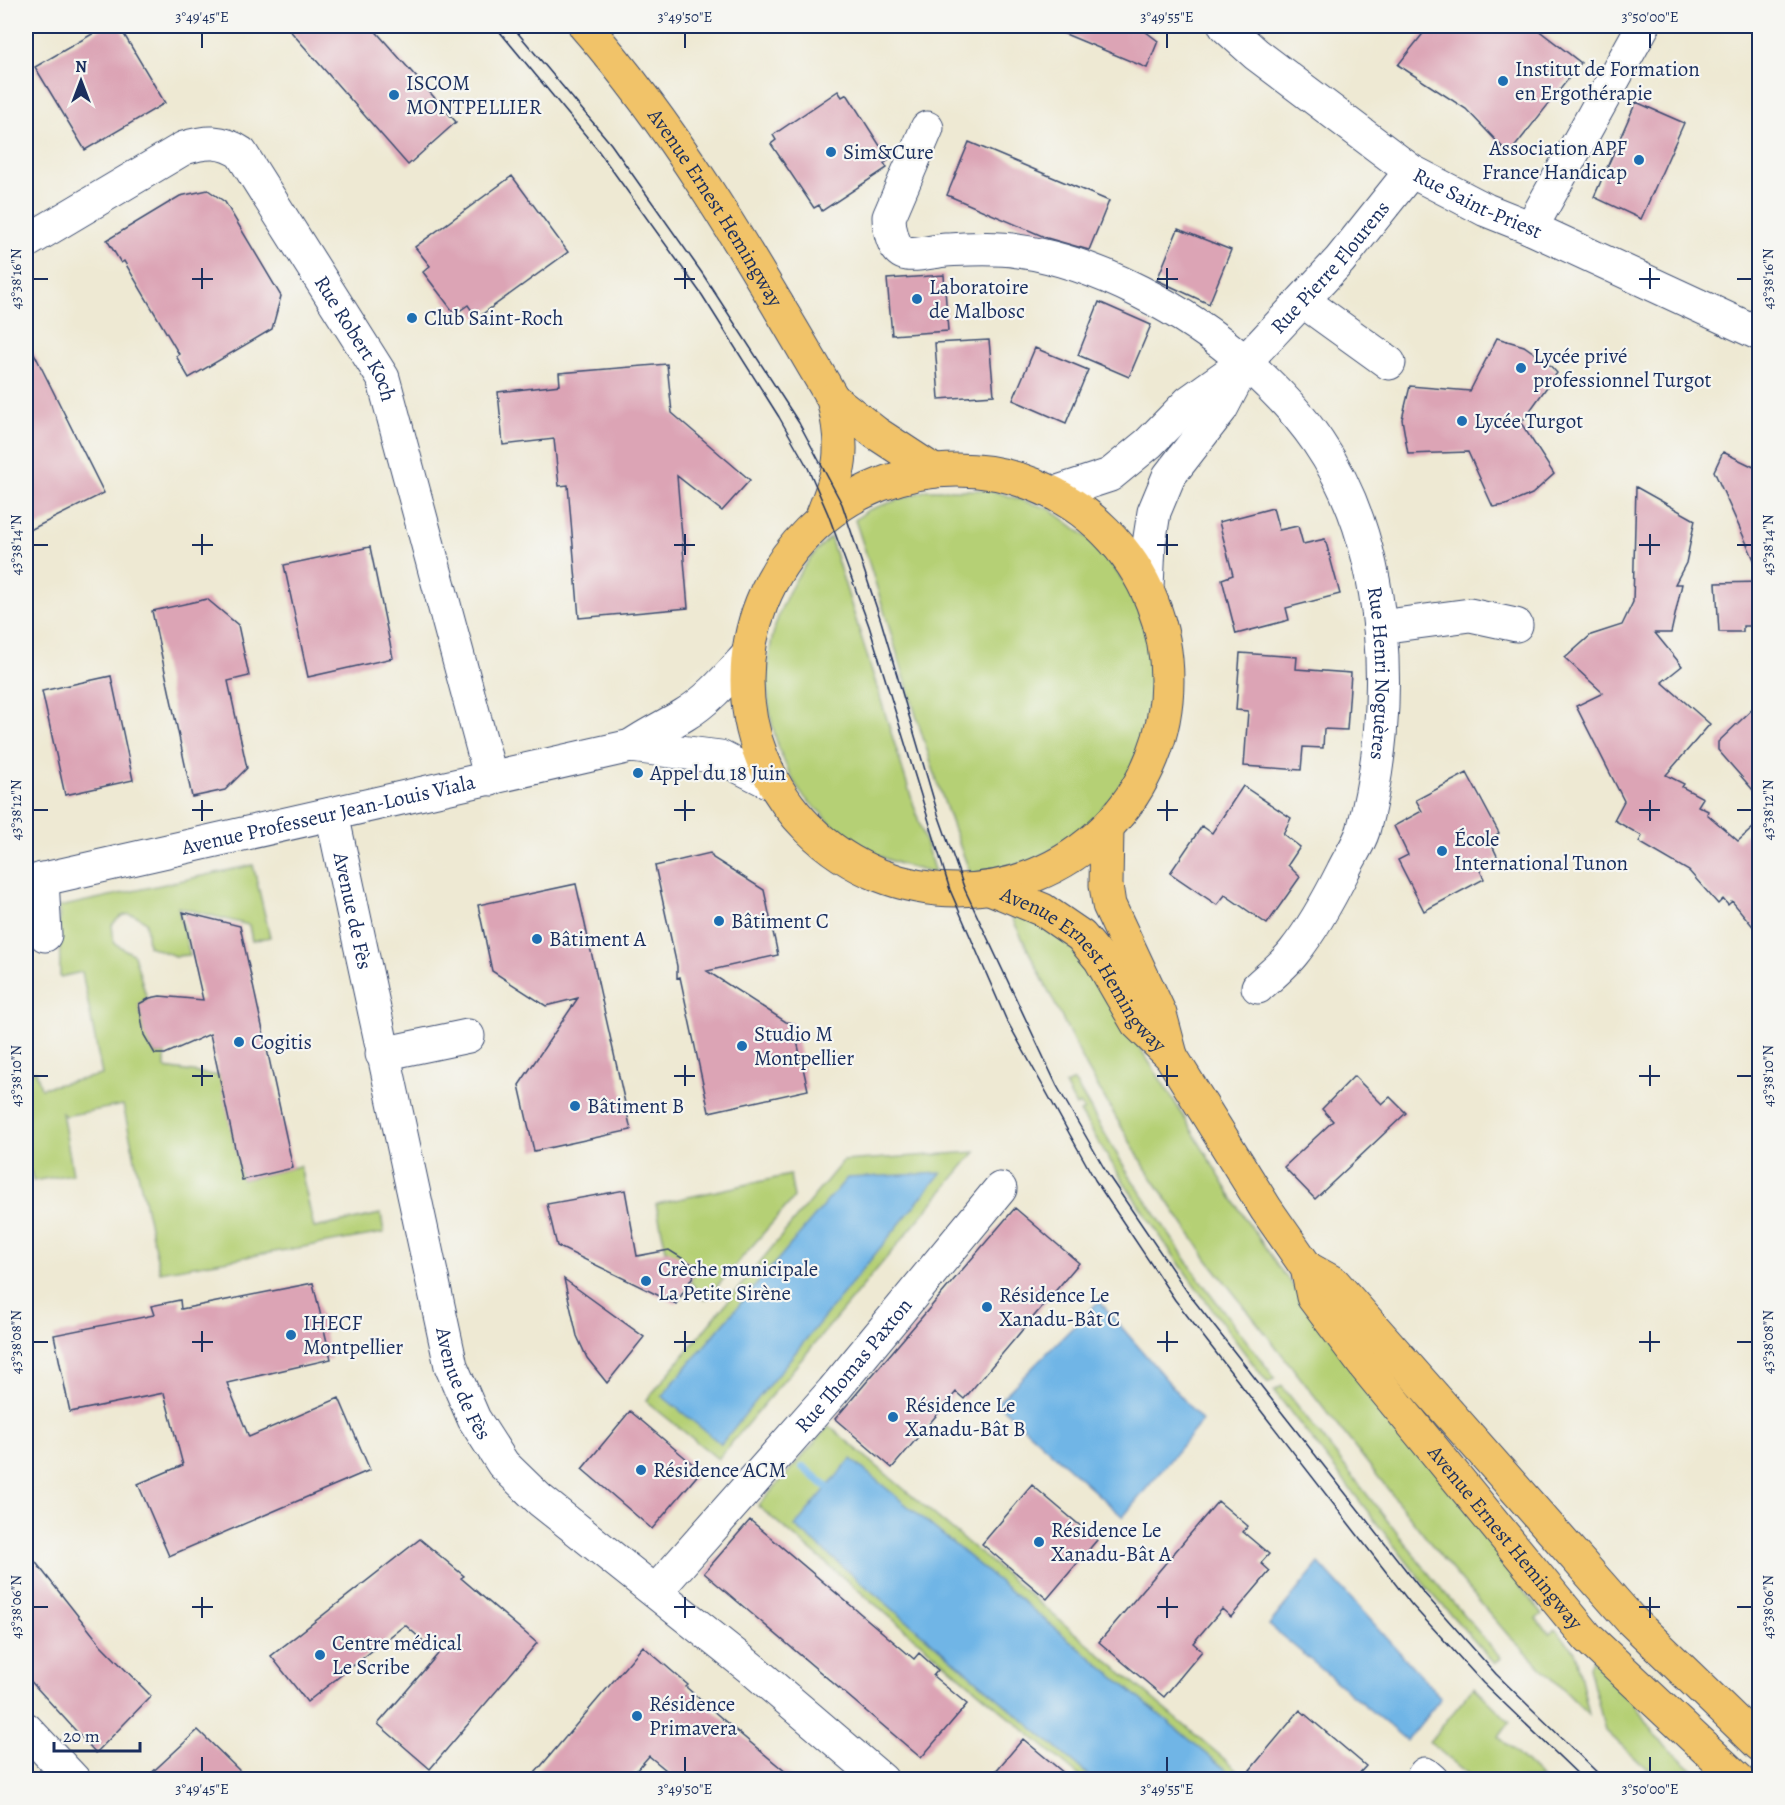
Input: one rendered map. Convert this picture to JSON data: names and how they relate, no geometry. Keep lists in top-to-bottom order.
{
  "streets": {
    "main road": ["Avenue Ernest Hemingway"],
    "street": [
      "Rue Saint-Priest",
      "Rue Pierre Flourens",
      "Rue Robert Koch",
      "Rue Henri Noguères",
      "Avenue Professeur Jean-Louis Viala",
      "Avenue de Fès",
      "Rue Thomas Paxton"
    ]
  },
  "crossings": [
    ["Rue Saint-Priest", "Rue Pierre Flourens"],
    ["Rue Pierre Flourens", "Rue Henri Noguères"],
    ["Rue Robert Koch", "Avenue Professeur Jean-Louis Viala"],
    ["Avenue Professeur Jean-Louis Viala", "Avenue de Fès"],
    ["Avenue de Fès", "Rue Thomas Paxton"]
  ],
  "places": [
    "Institut de Formation en Ergothérapie",
    "ISCOM MONTPELLIER",
    "Sim&Cure",
    "Association APF France Handicap",
    "Laboratoire de Malbosc",
    "Club Saint-Roch",
    "Lycée privé professionnel Turgot",
    "Lycée Turgot",
    "Appel du 18 Juin",
    "École International Tunon",
    "Bâtiment C",
    "Bâtiment A",
    "Cogitis",
    "Studio M Montpellier",
    "Bâtiment B",
    "Crèche municipale La Petite Sirène",
    "Résidence Le Xanadu-Bât C",
    "IHECF Montpellier",
    "Résidence Le Xanadu-Bât B",
    "Résidence ACM",
    "Résidence Le Xanadu-Bât A",
    "Centre médical Le Scribe",
    "Résidence Primavera"
  ],
  "scale_bar": "20 m",
  "north": "top",
  "coordinates": [
    "3°49'45\"E",
    "3°49'50\"E",
    "3°49'55\"E",
    "3°50'00\"E",
    "43°38'16\"N",
    "43°38'14\"N",
    "43°38'12\"N",
    "43°38'10\"N",
    "43°38'08\"N",
    "43°38'06\"N"
  ]
}
